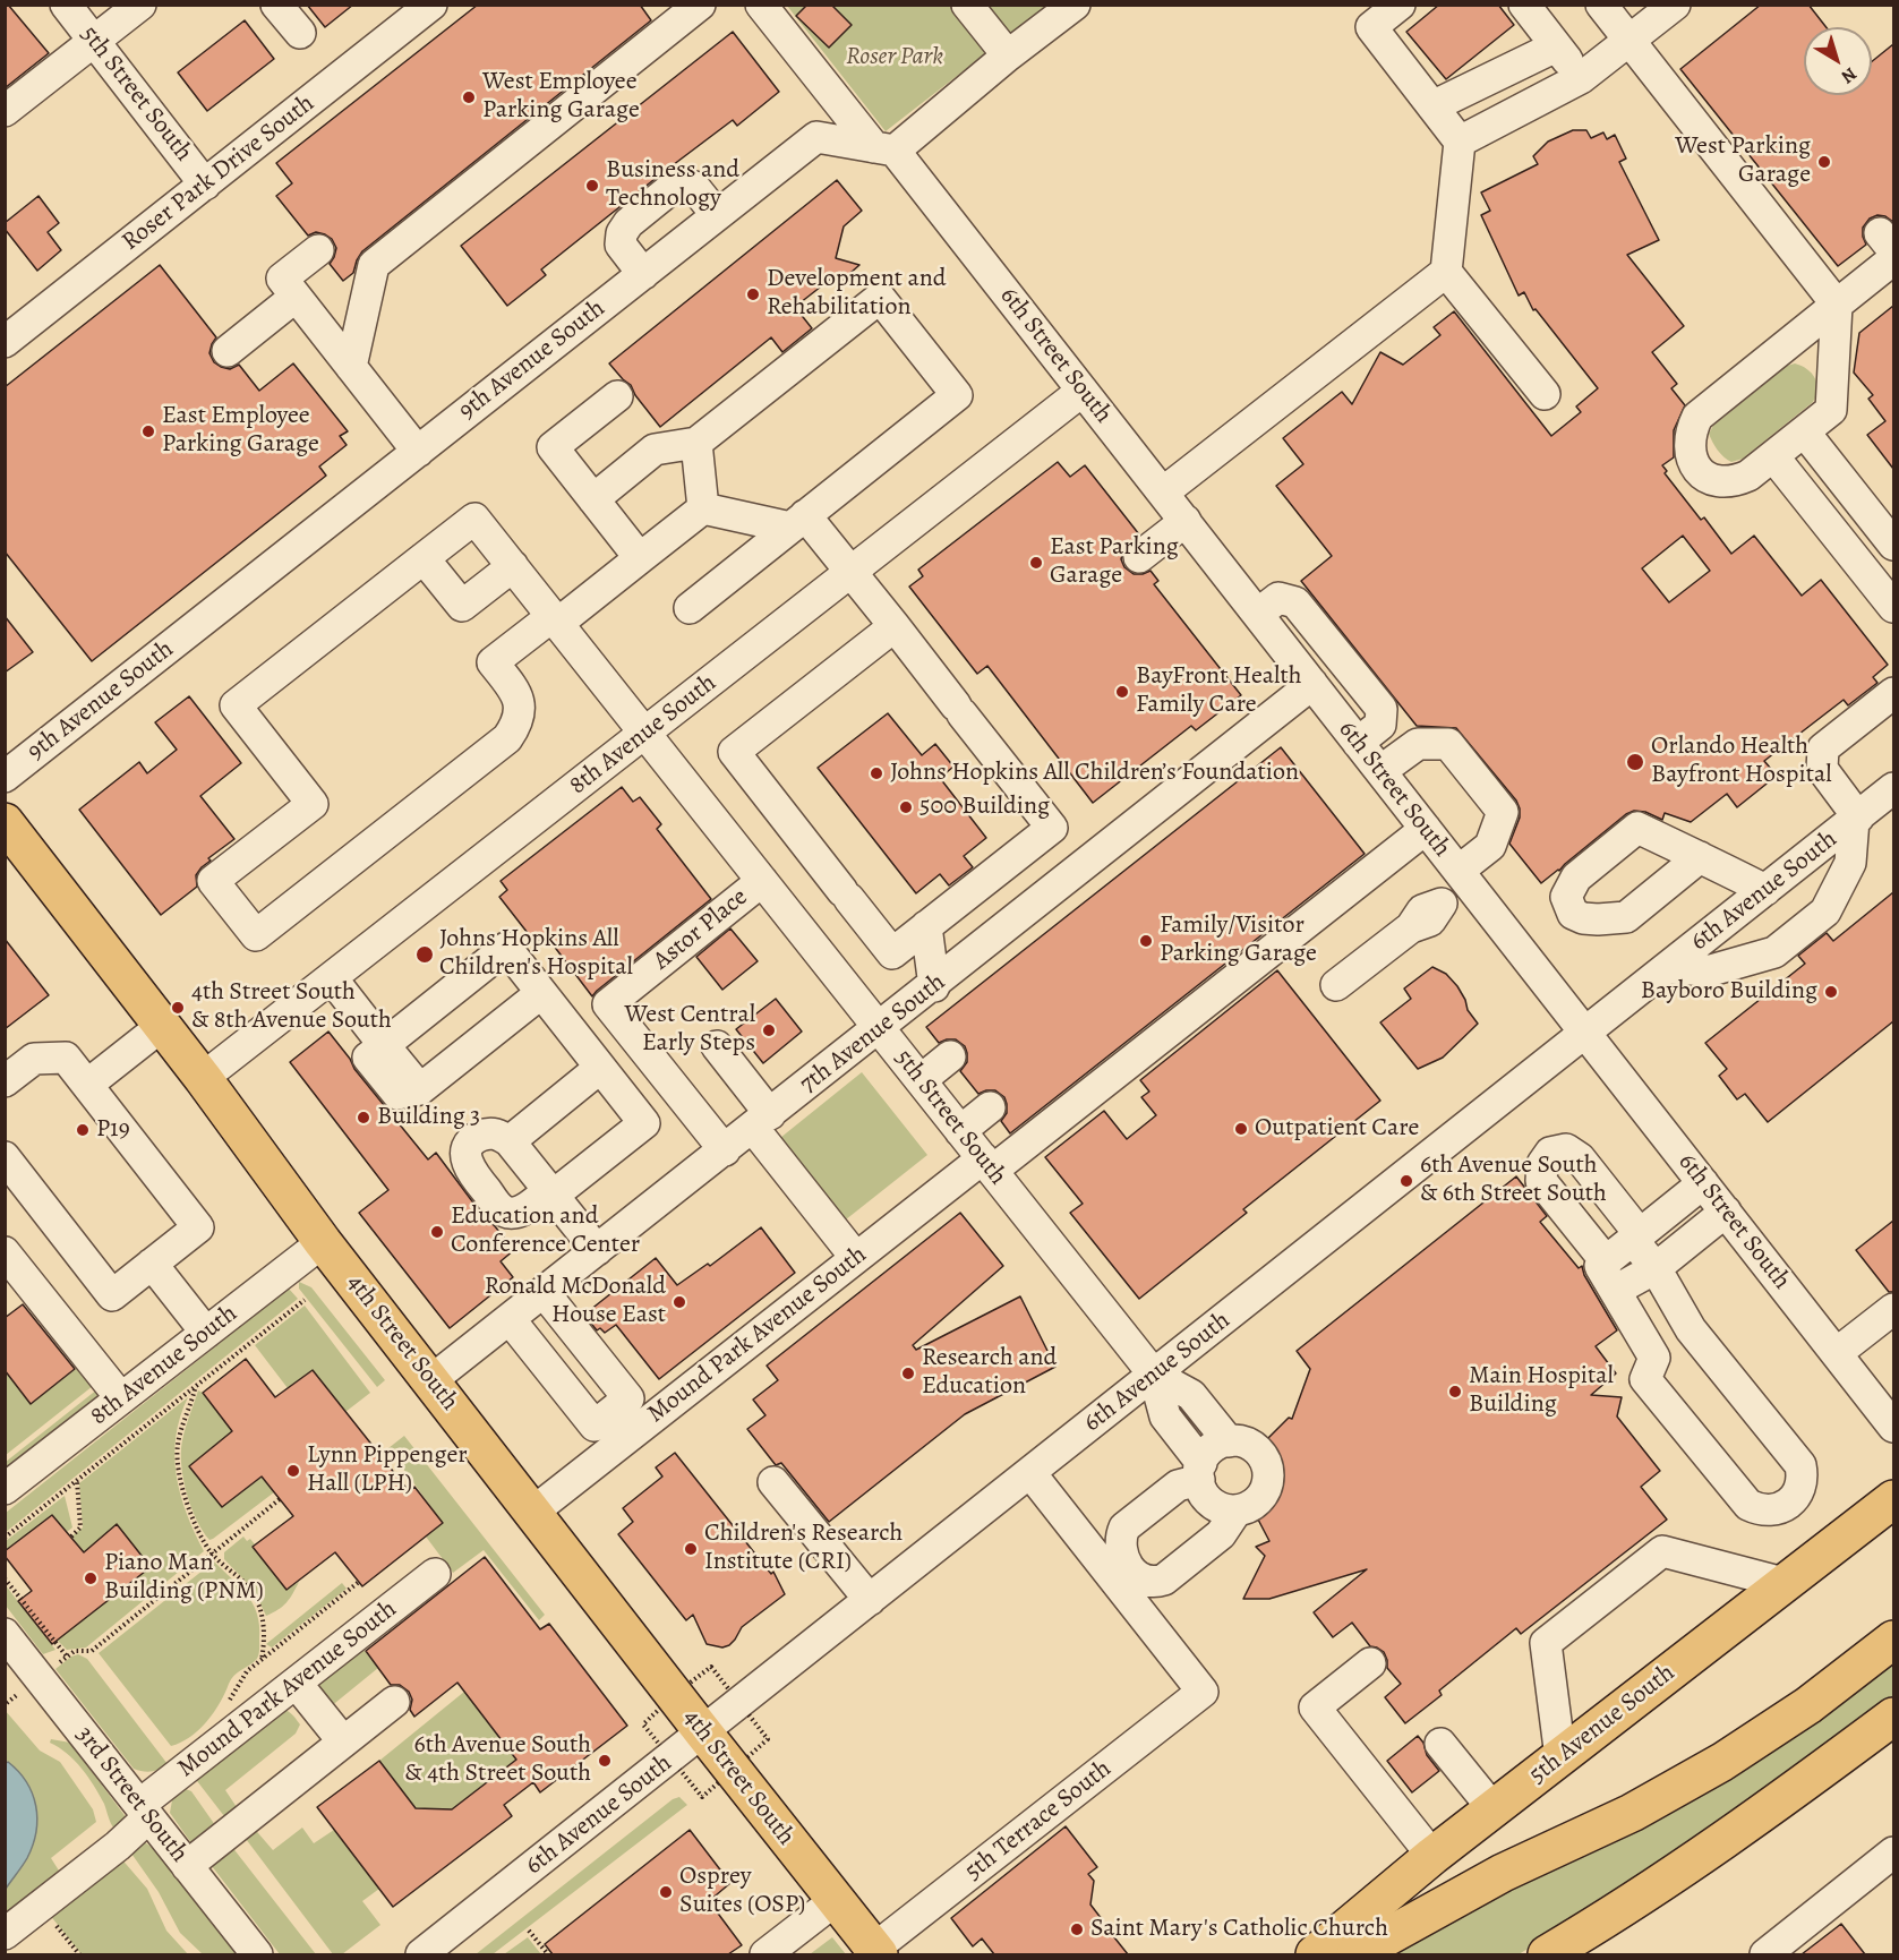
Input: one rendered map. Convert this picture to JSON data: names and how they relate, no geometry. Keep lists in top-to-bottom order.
{
  "streets": {
    "main road": ["4th Street South", "5th Avenue South"],
    "street": [
      "5th Street South",
      "Roser Park Drive South",
      "6th Street South",
      "9th Avenue South",
      "8th Avenue South",
      "6th Avenue South",
      "Astor Place",
      "7th Avenue South",
      "Mound Park Avenue South",
      "3rd Street South",
      "5th Terrace South"
    ]
  },
  "crossings": [
    ["5th Street South", "Roser Park Drive South"],
    ["5th Street South", "8th Avenue South"],
    ["5th Street South", "6th Avenue South"],
    ["5th Street South", "Astor Place"],
    ["5th Street South", "7th Avenue South"],
    ["5th Street South", "Mound Park Avenue South"],
    ["6th Street South", "9th Avenue South"],
    ["6th Street South", "8th Avenue South"],
    ["6th Street South", "6th Avenue South"],
    ["6th Street South", "7th Avenue South"],
    ["6th Street South", "Mound Park Avenue South"],
    ["8th Avenue South", "4th Street South"],
    ["6th Avenue South", "4th Street South"],
    ["6th Avenue South", "5th Terrace South"],
    ["Astor Place", "7th Avenue South"],
    ["7th Avenue South", "4th Street South"],
    ["Mound Park Avenue South", "4th Street South"],
    ["Mound Park Avenue South", "3rd Street South"],
    ["4th Street South", "5th Terrace South"]
  ],
  "parks": ["Roser Park"],
  "places": [
    "West Employee Parking Garage",
    "West Parking Garage",
    "Business and Technology",
    "Development and Rehabilitation",
    "East Employee Parking Garage",
    "East Parking Garage",
    "BayFront Health Family Care",
    "Orlando Health Bayfront Hospital",
    "Johns Hopkins All Children’s Foundation",
    "500 Building",
    "Family/Visitor Parking Garage",
    "Johns Hopkins All Children's Hospital",
    "Bayboro Building",
    "4th Street South & 8th Avenue South",
    "West Central Early Steps",
    "Building 3",
    "Outpatient Care",
    "P19",
    "6th Avenue South & 6th Street South",
    "Education and Conference Center",
    "Ronald McDonald House East",
    "Research and Education",
    "Main Hospital Building",
    "Lynn Pippenger Hall (LPH)",
    "Children's Research Institute (CRI)",
    "Piano Man Building (PNM)",
    "6th Avenue South & 4th Street South",
    "Osprey Suites (OSP)",
    "Saint Mary's Catholic Church"
  ],
  "north": "bottom right"
}
